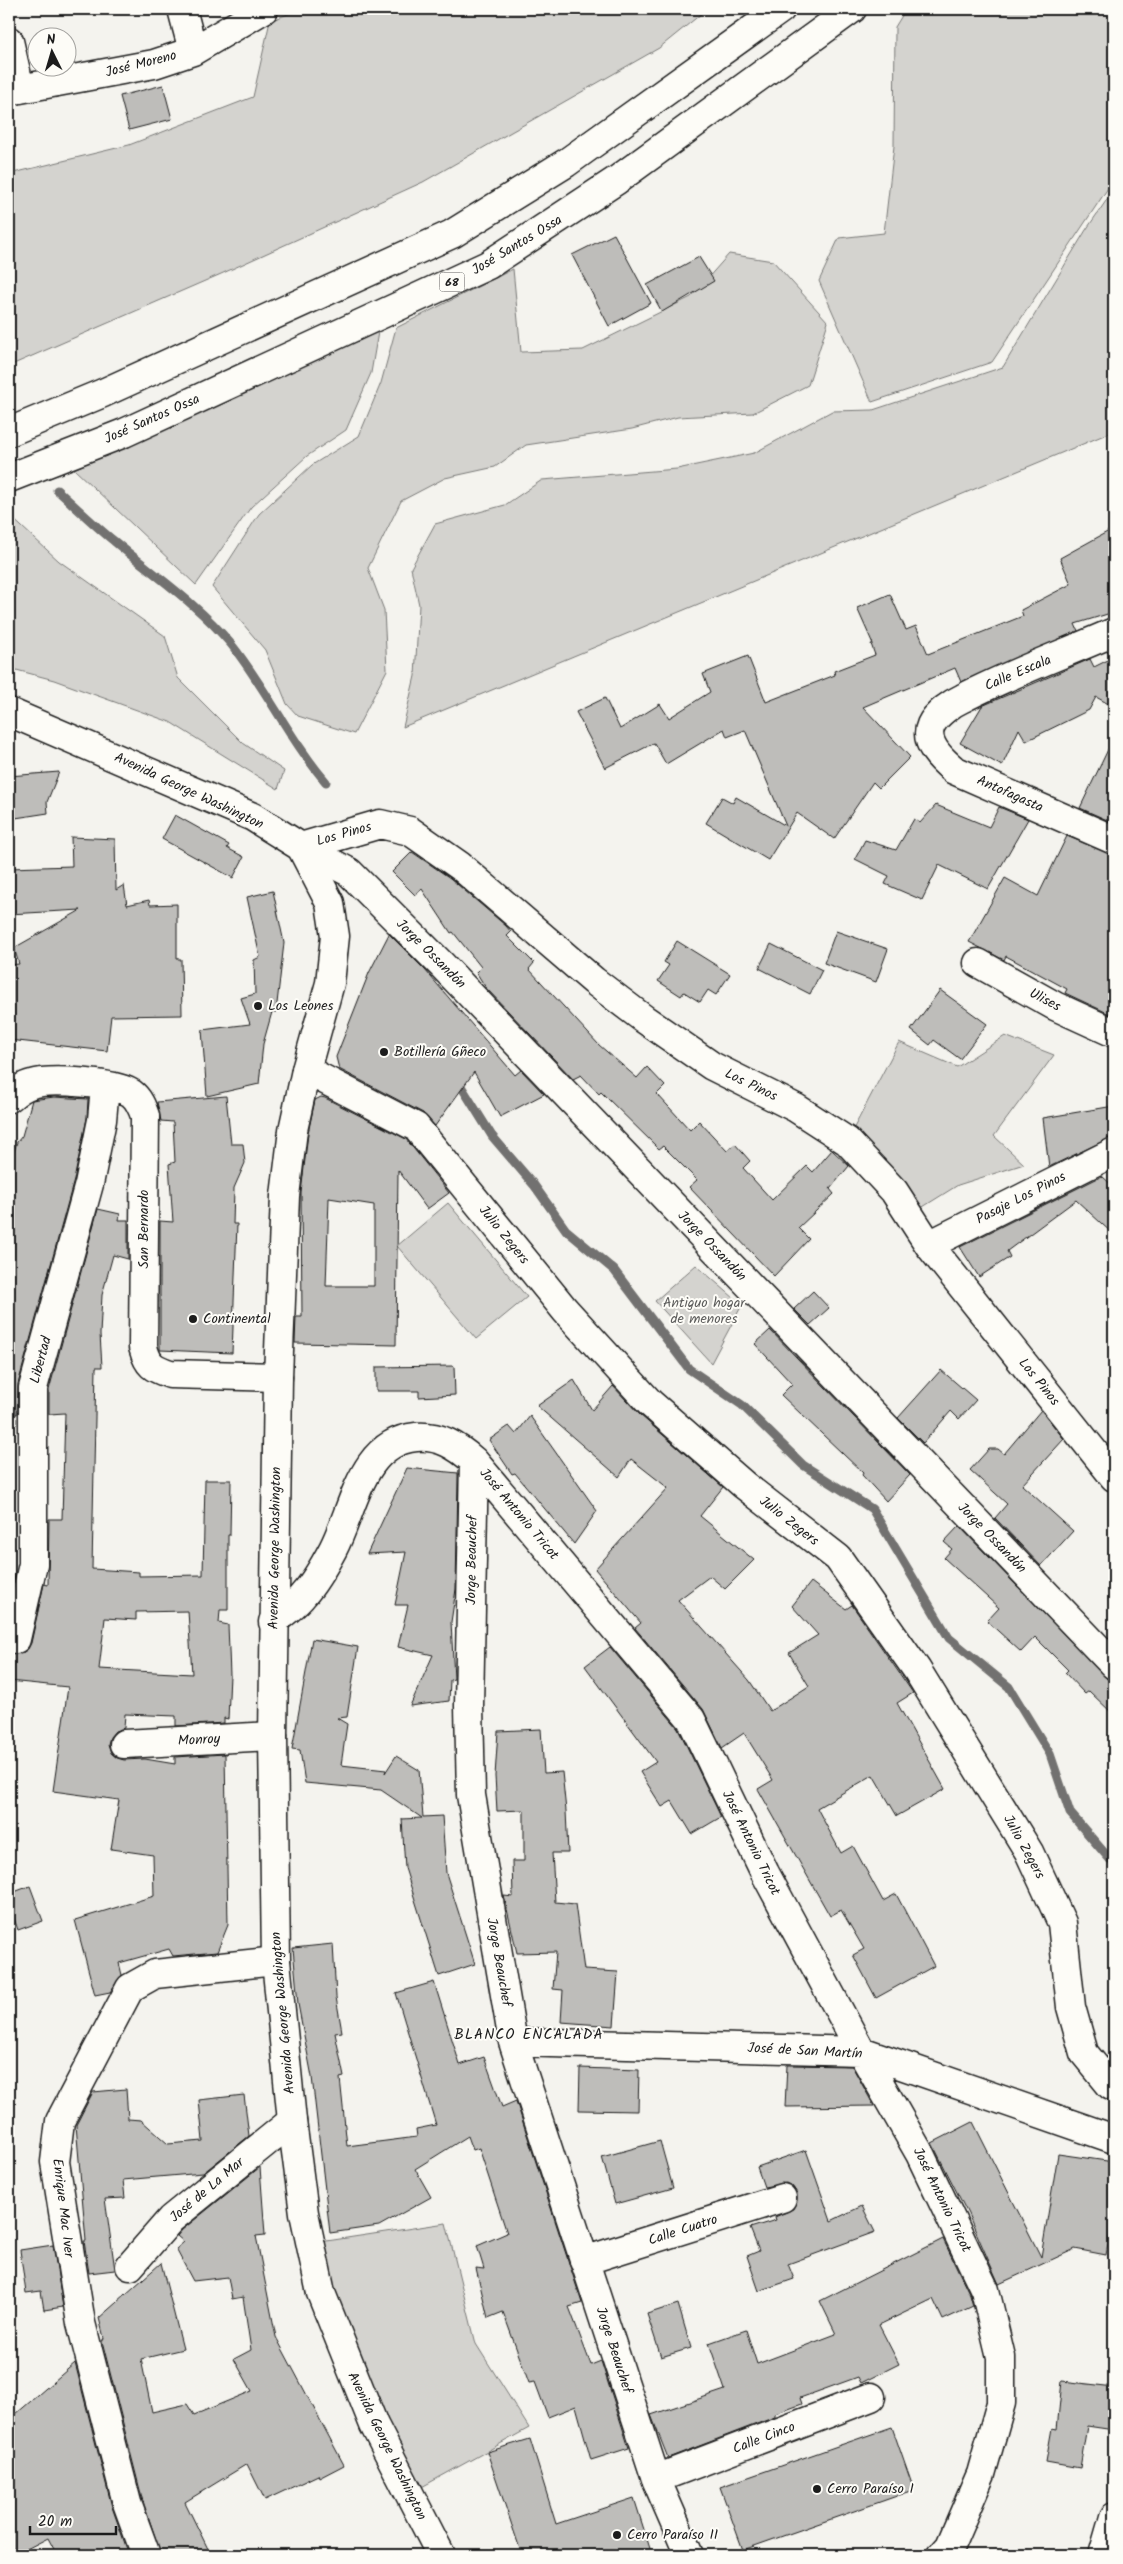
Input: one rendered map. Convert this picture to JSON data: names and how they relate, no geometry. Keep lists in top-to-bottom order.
{
  "streets": {
    "main road": [
      "José Moreno",
      "José Santos Ossa",
      "68",
      "Calle Escala",
      "Avenida George Washington",
      "Antofagasta",
      "Los Pinos",
      "Jorge Ossandón",
      "Ulises",
      "Pasaje Los Pinos",
      "San Bernardo",
      "Julio Zegers",
      "Libertad",
      "José Antonio Tricot",
      "Jorge Beauchef",
      "Monroy",
      "José de San Martín",
      "José de La Mar",
      "Enrique Mac Iver",
      "Calle Cuatro",
      "Calle Cinco"
    ]
  },
  "crossings": [
    ["Calle Escala", "Antofagasta"],
    ["Avenida George Washington", "Los Pinos"],
    ["Avenida George Washington", "Jorge Ossandón"],
    ["Avenida George Washington", "San Bernardo"],
    ["Avenida George Washington", "Julio Zegers"],
    ["Avenida George Washington", "José Antonio Tricot"],
    ["Avenida George Washington", "Monroy"],
    ["Avenida George Washington", "José de La Mar"],
    ["Avenida George Washington", "Enrique Mac Iver"],
    ["Los Pinos", "Jorge Ossandón"],
    ["Los Pinos", "Pasaje Los Pinos"],
    ["San Bernardo", "Libertad"],
    ["José Antonio Tricot", "Jorge Beauchef"],
    ["José Antonio Tricot", "José de San Martín"],
    ["Jorge Beauchef", "José de San Martín"],
    ["Jorge Beauchef", "Calle Cuatro"],
    ["Jorge Beauchef", "Calle Cinco"]
  ],
  "districts": ["BLANCO ENCALADA"],
  "parks": ["Antiguo hogar de menores"],
  "places": [
    "Los Leones",
    "Botillería Gñeco",
    "Continental",
    "Cerro Paraíso I",
    "Cerro Paraíso II"
  ],
  "scale_bar": "20 m",
  "north": "top"
}
